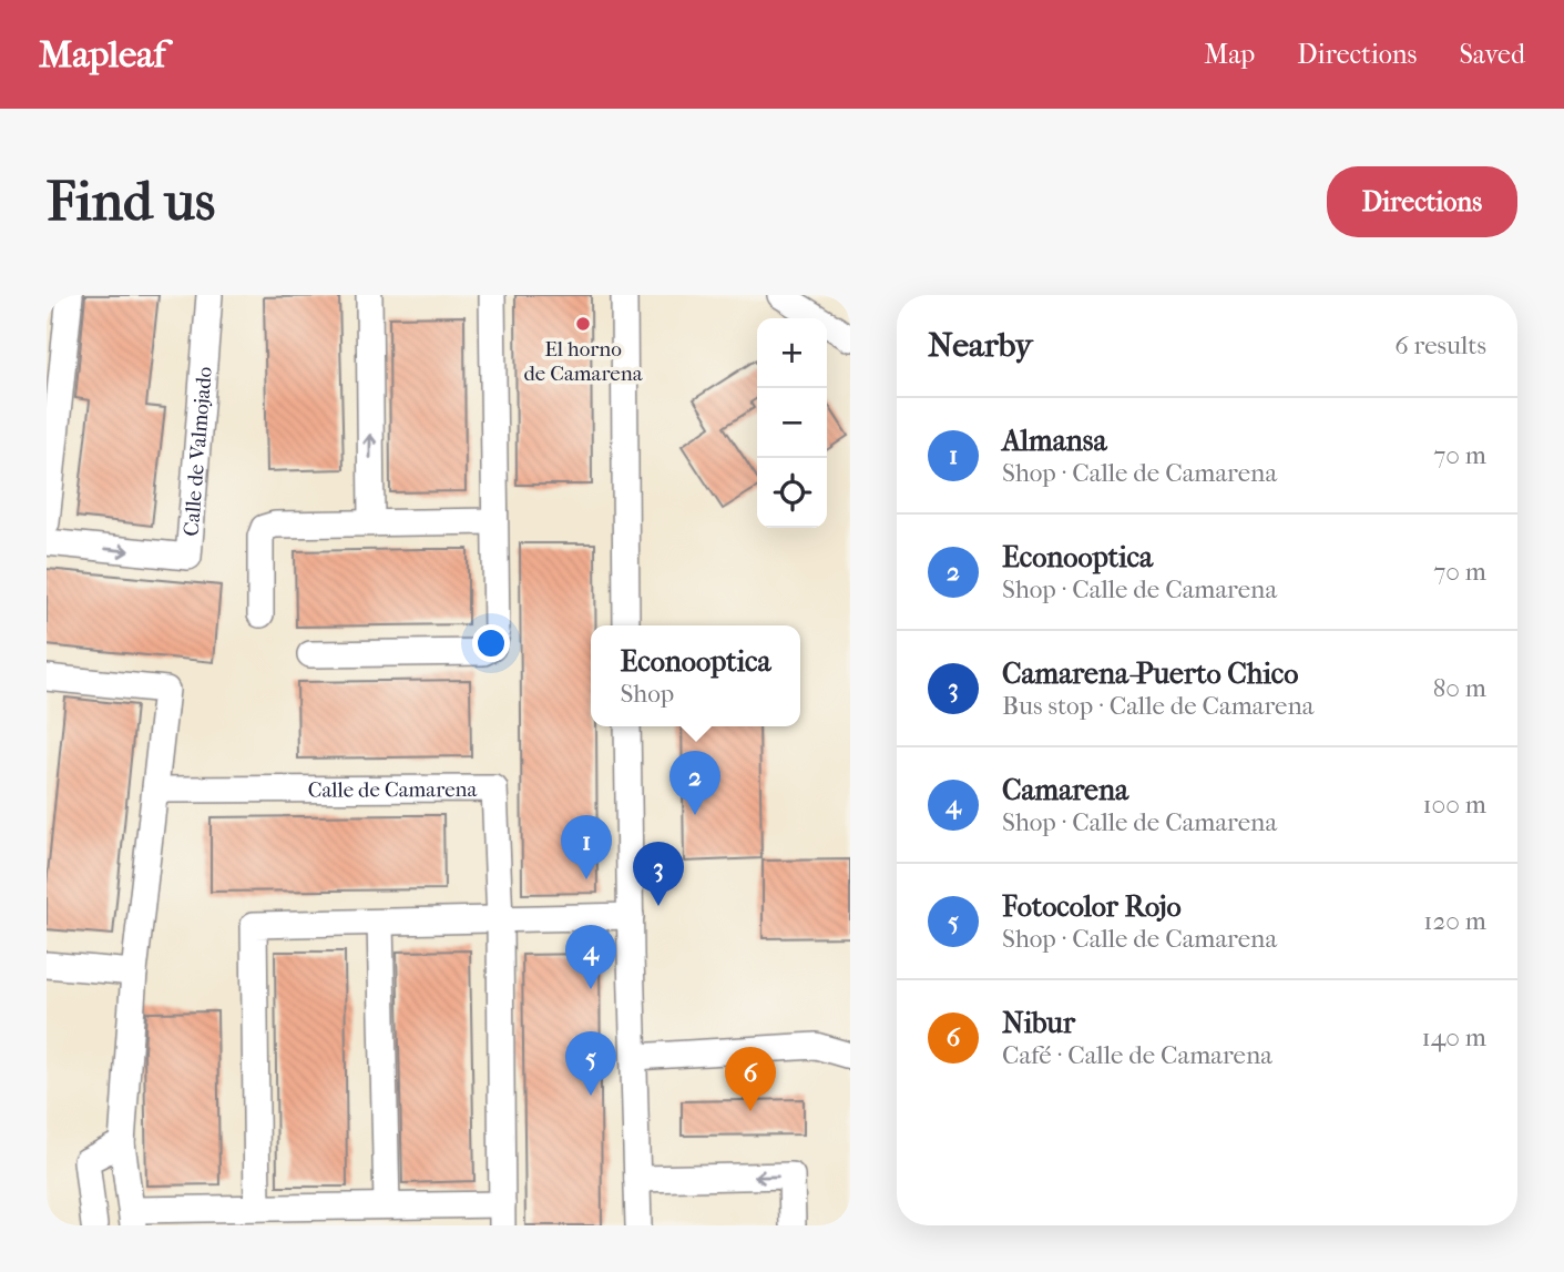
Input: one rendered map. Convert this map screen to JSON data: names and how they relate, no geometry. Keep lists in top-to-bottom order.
{
  "streets": {
    "street": ["Calle de Valmojado", "Calle de Camarena"]
  },
  "places": ["El horno de Camarena"],
  "page": {
    "header": "Mapleaf",
    "nav": ["Map", "Directions", "Saved"],
    "buttons": "Directions",
    "title": "Find us",
    "heading": ["Nearby", "6 results"],
    "map_buttons": ["+", "−"],
    "list": [
      {
        "mark": "1",
        "name": "Almansa",
        "note": "Shop · Calle de Camarena",
        "value": "70 m"
      },
      {
        "mark": "2",
        "name": "Econooptica",
        "note": "Shop · Calle de Camarena",
        "value": "70 m"
      },
      {
        "mark": "3",
        "name": "Camarena-Puerto Chico",
        "note": "Bus stop · Calle de Camarena",
        "value": "80 m"
      },
      {
        "mark": "4",
        "name": "Camarena",
        "note": "Shop · Calle de Camarena",
        "value": "100 m"
      },
      {
        "mark": "5",
        "name": "Fotocolor Rojo",
        "note": "Shop · Calle de Camarena",
        "value": "120 m"
      },
      {
        "mark": "6",
        "name": "Nibur",
        "note": "Café · Calle de Camarena",
        "value": "140 m"
      }
    ],
    "popup": ["Econooptica", "Shop"],
    "pins": [
      "2",
      "1",
      "3",
      "4",
      "5",
      "6"
    ]
  }
}
